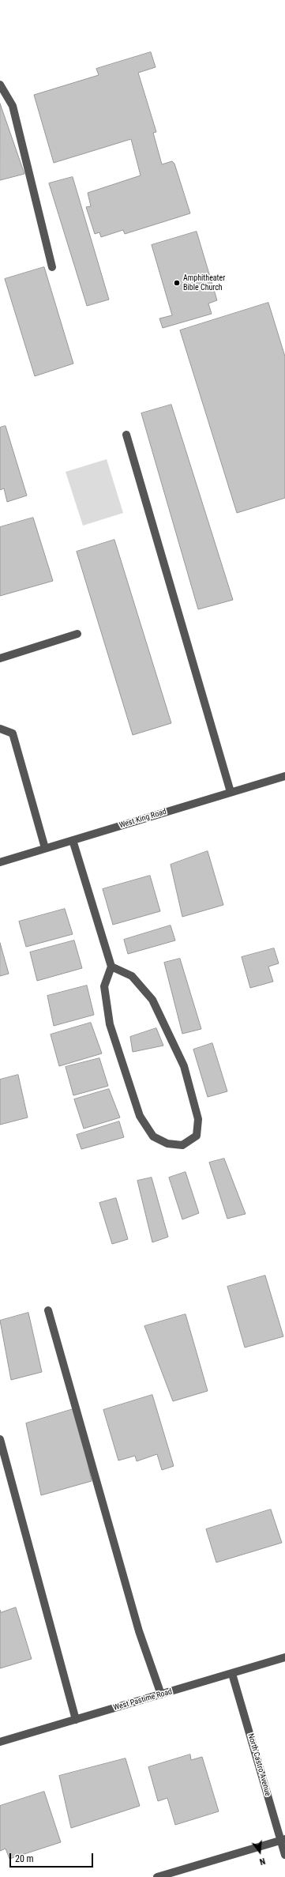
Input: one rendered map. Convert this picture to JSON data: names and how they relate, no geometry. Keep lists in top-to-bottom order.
{
  "streets": {
    "street": ["West King Road", "West Pastime Road", "North Castro Avenue"]
  },
  "crossings": [
    ["West Pastime Road", "North Castro Avenue"]
  ],
  "places": ["Amphitheater Bible Church"],
  "scale_bar": "20 m",
  "north": "bottom"
}
